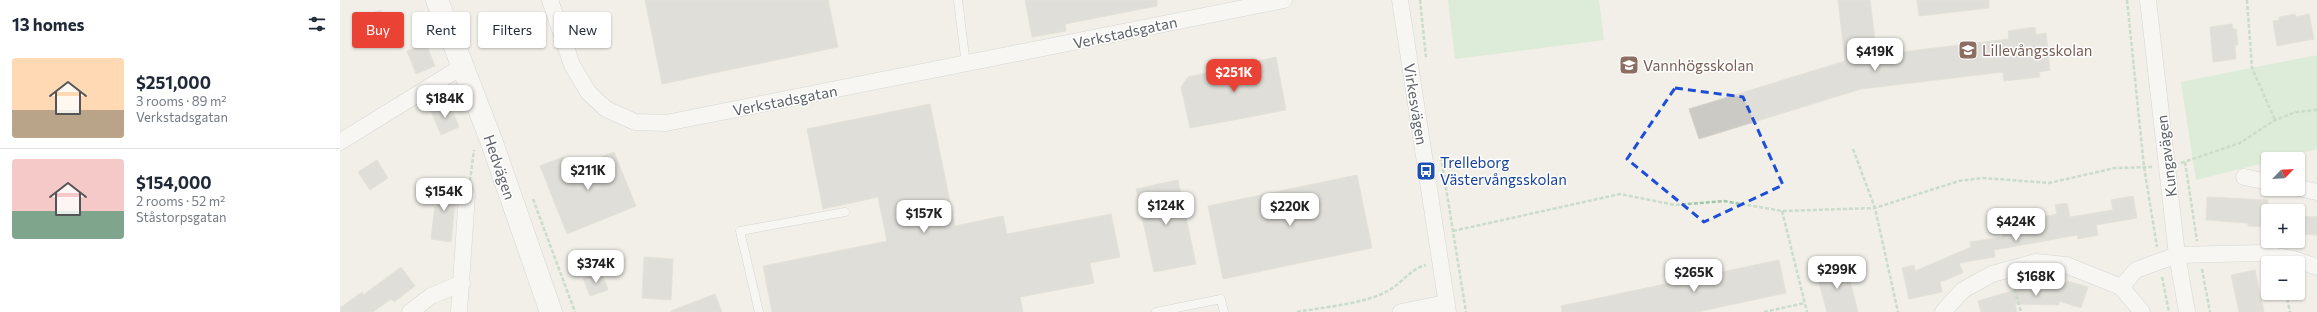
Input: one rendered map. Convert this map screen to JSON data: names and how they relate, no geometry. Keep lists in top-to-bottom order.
{
  "streets": {
    "main road": ["Hedvägen"],
    "street": ["Verkstadsgatan", "Virkesvägen", "Kungavägen"]
  },
  "places": {
    "school or university": ["Lillevångsskolan", "Vannhögsskolan"],
    "bus stop": ["Trelleborg Västervångsskolan"]
  },
  "north": "top right",
  "page": {
    "heading": "13 homes",
    "chip": [
      "Buy",
      "Rent",
      "Filters",
      "New"
    ],
    "price": [
      "$419K",
      "$251K",
      "$184K",
      "$211K",
      "$154K",
      "$124K",
      "$220K",
      "$157K",
      "$424K",
      "$374K",
      "$299K",
      "$265K",
      "$168K"
    ],
    "list": [
      {
        "name": "$251,000",
        "note": "3 rooms · 89 m² · Verkstadsgatan"
      },
      {
        "name": "$154,000",
        "note": "2 rooms · 52 m² · Ståstorpsgatan"
      }
    ],
    "map_buttons": ["+", "−"]
  }
}
